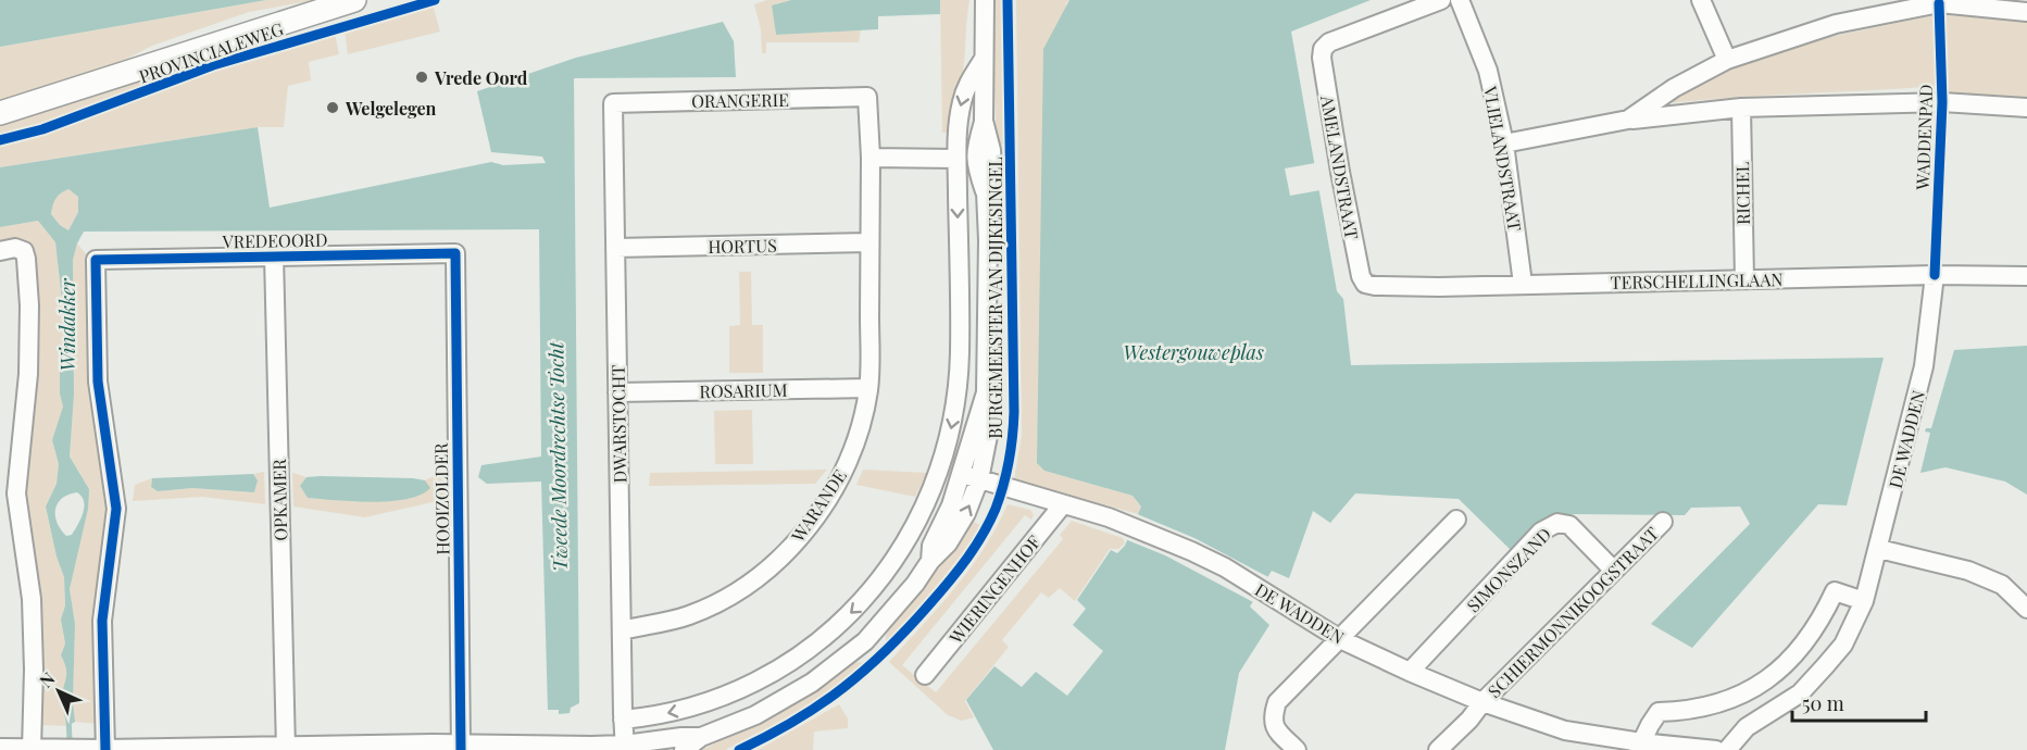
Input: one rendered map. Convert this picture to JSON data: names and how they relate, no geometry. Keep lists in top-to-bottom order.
{
  "streets": {
    "main road": ["PROVINCIALEWEG"],
    "street": [
      "ORANGERIE",
      "VLIELANDSTRAAT",
      "AMELANDSTRAAT",
      "RICHEL",
      "VREDEOORD",
      "HORTUS",
      "TERSCHELLINGLAAN",
      "BURGEMEESTER VAN DIJKESINGEL",
      "ROSARIUM",
      "DWARSTOCHT",
      "DE WADDEN",
      "HOOIZOLDER",
      "OPKAMER",
      "WARANDE",
      "SIMONSZAND",
      "WIERINGENHOF",
      "SCHIERMONNIKOOGSTRAAT"
    ],
    "cycle path": ["WADDENPAD"]
  },
  "crossings": [
    ["ORANGERIE", "DWARSTOCHT"],
    ["ORANGERIE", "WARANDE"],
    ["VLIELANDSTRAAT", "TERSCHELLINGLAAN"],
    ["AMELANDSTRAAT", "TERSCHELLINGLAAN"],
    ["RICHEL", "TERSCHELLINGLAAN"],
    ["VREDEOORD", "BURGEMEESTER VAN DIJKESINGEL"],
    ["VREDEOORD", "HOOIZOLDER"],
    ["VREDEOORD", "OPKAMER"],
    ["HORTUS", "DWARSTOCHT"],
    ["HORTUS", "WARANDE"],
    ["TERSCHELLINGLAAN", "DE WADDEN"],
    ["BURGEMEESTER VAN DIJKESINGEL", "DWARSTOCHT"],
    ["BURGEMEESTER VAN DIJKESINGEL", "DE WADDEN"],
    ["BURGEMEESTER VAN DIJKESINGEL", "HOOIZOLDER"],
    ["BURGEMEESTER VAN DIJKESINGEL", "OPKAMER"],
    ["ROSARIUM", "DWARSTOCHT"],
    ["ROSARIUM", "WARANDE"],
    ["DWARSTOCHT", "WARANDE"],
    ["DE WADDEN", "SIMONSZAND"],
    ["DE WADDEN", "WIERINGENHOF"],
    ["DE WADDEN", "SCHIERMONNIKOOGSTRAAT"],
    ["SIMONSZAND", "SCHIERMONNIKOOGSTRAAT"]
  ],
  "water": ["Windakker", "Westergouweplas", "Tweede Moordrechtse Tocht"],
  "places": ["Vrede Oord", "Welgelegen"],
  "scale_bar": "50 m",
  "north": "top left"
}
